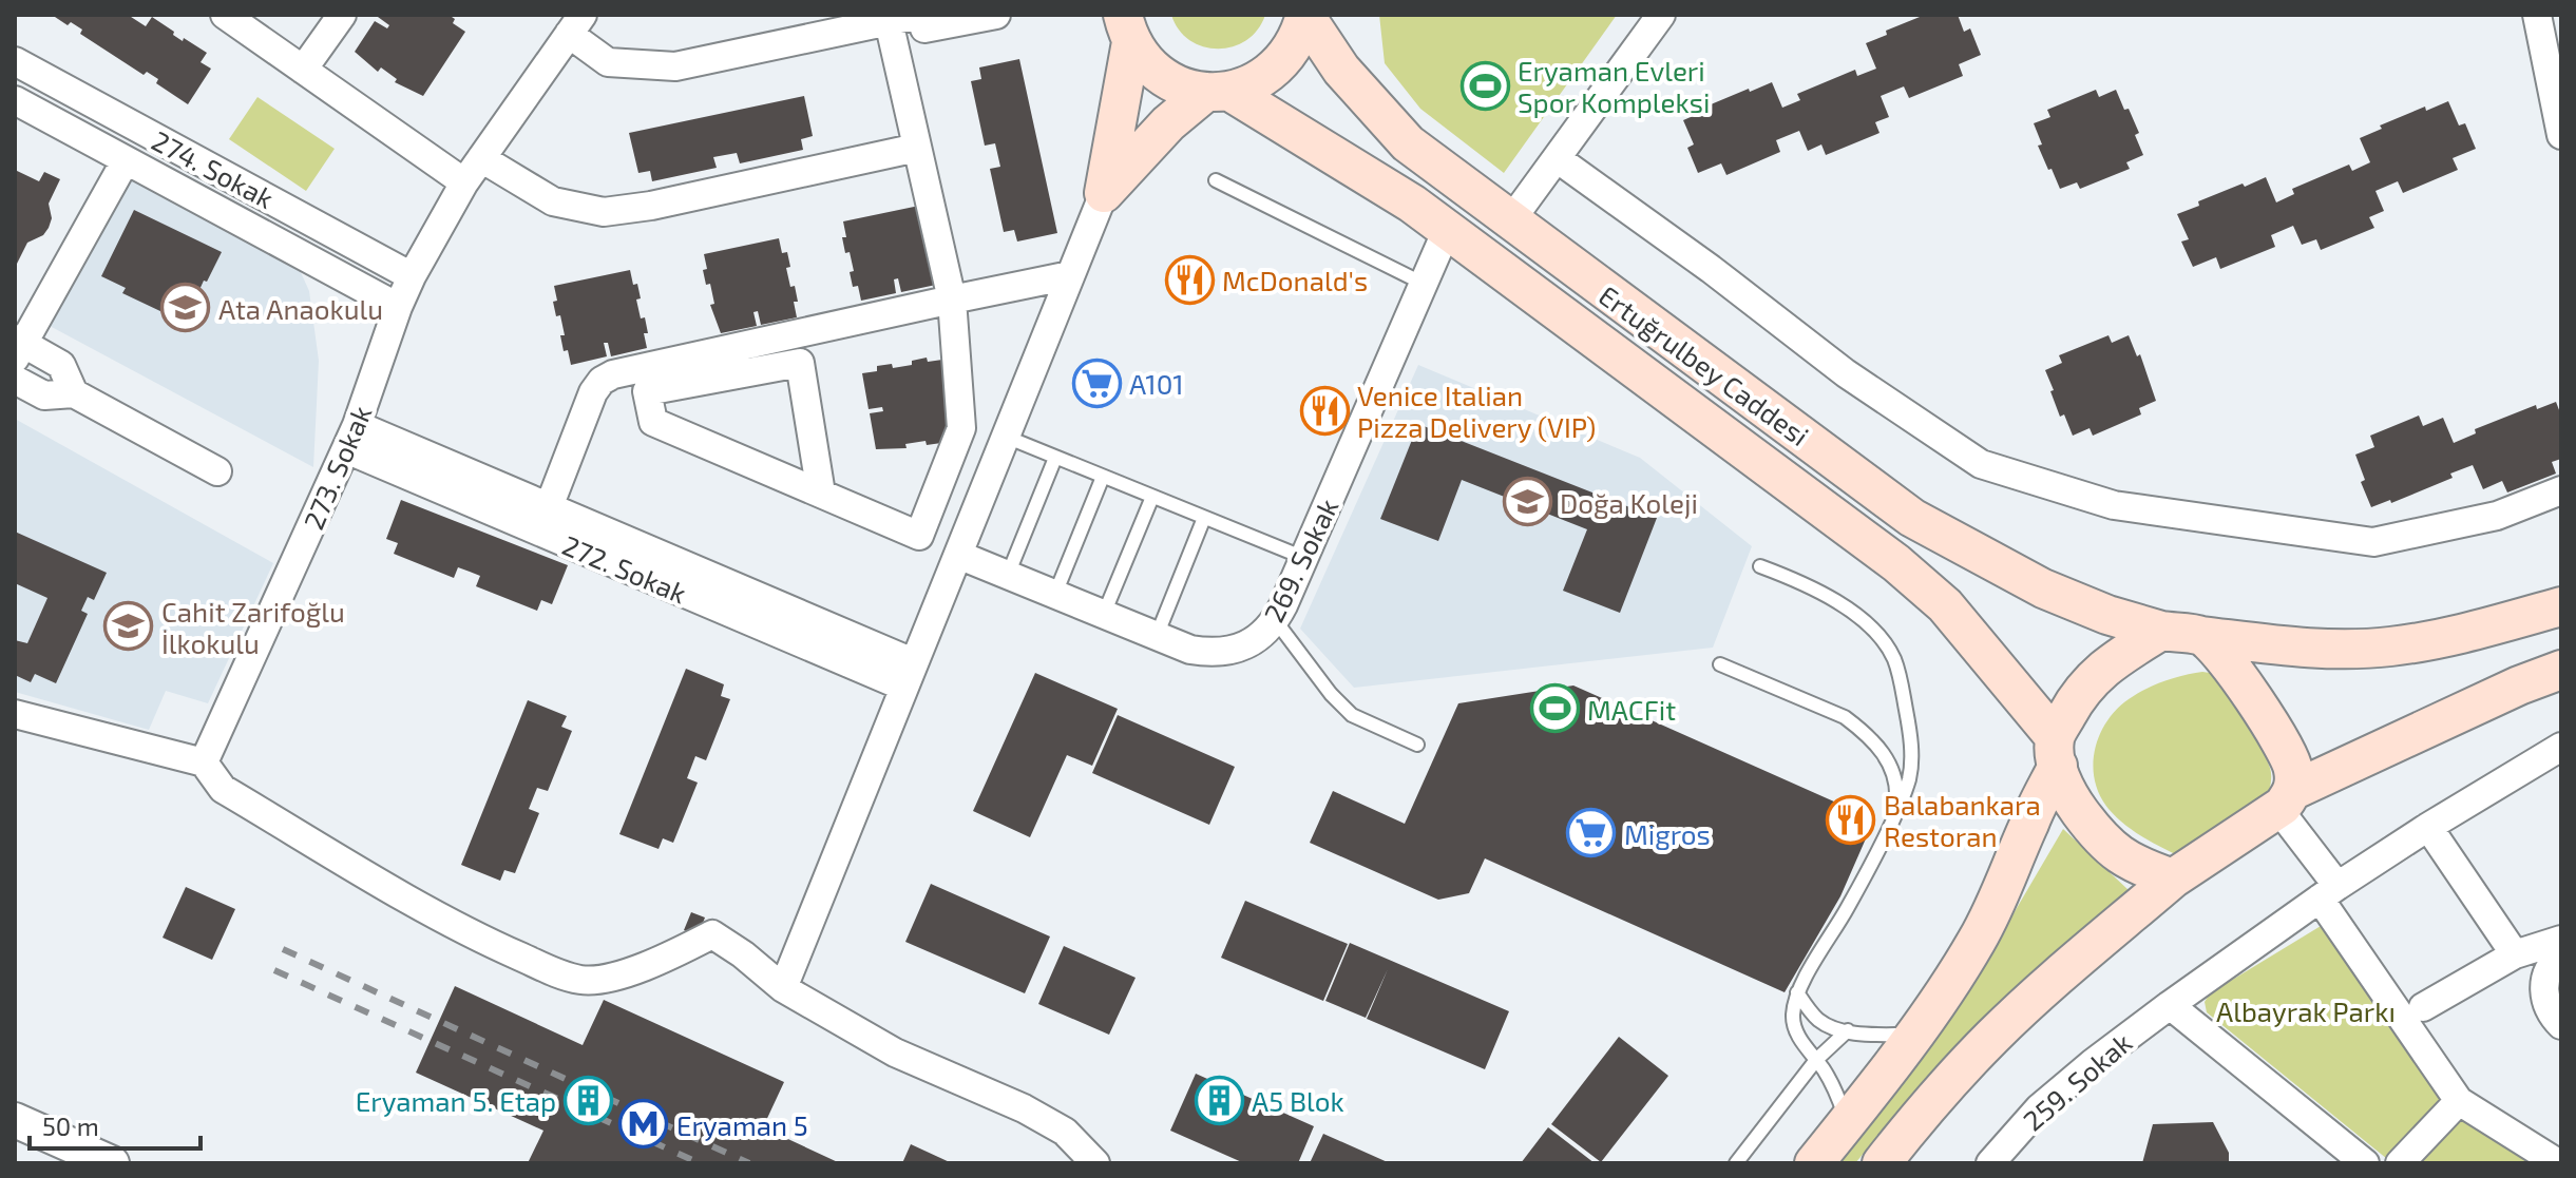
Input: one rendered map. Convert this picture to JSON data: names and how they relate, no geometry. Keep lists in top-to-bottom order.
{
  "streets": {
    "main road": ["Ertuğrulbey Caddesi"],
    "street": [
      "274. Sokak",
      "273. Sokak",
      "269. Sokak",
      "272. Sokak",
      "259. Sokak"
    ]
  },
  "crossings": [
    ["274. Sokak", "273. Sokak"],
    ["Ertuğrulbey Caddesi", "269. Sokak"],
    ["273. Sokak", "272. Sokak"]
  ],
  "parks": ["Albayrak Parkı"],
  "places": {
    "sports": ["Eryaman Evleri Spor Kompleksi", "MACFit"],
    "restaurant": ["McDonald's", "Venice Italian Pizza Delivery (VIP)", "Balabankara Restoran"],
    "school or university": ["Ata Anaokulu", "Doğa Koleji", "Cahit Zarifoğlu İlkokulu"],
    "supermarket": ["A101", "Migros"],
    "building": ["Eryaman 5. Etap", "A5 Blok"],
    "metro station": ["Eryaman 5"]
  },
  "scale_bar": "50 m"
}
